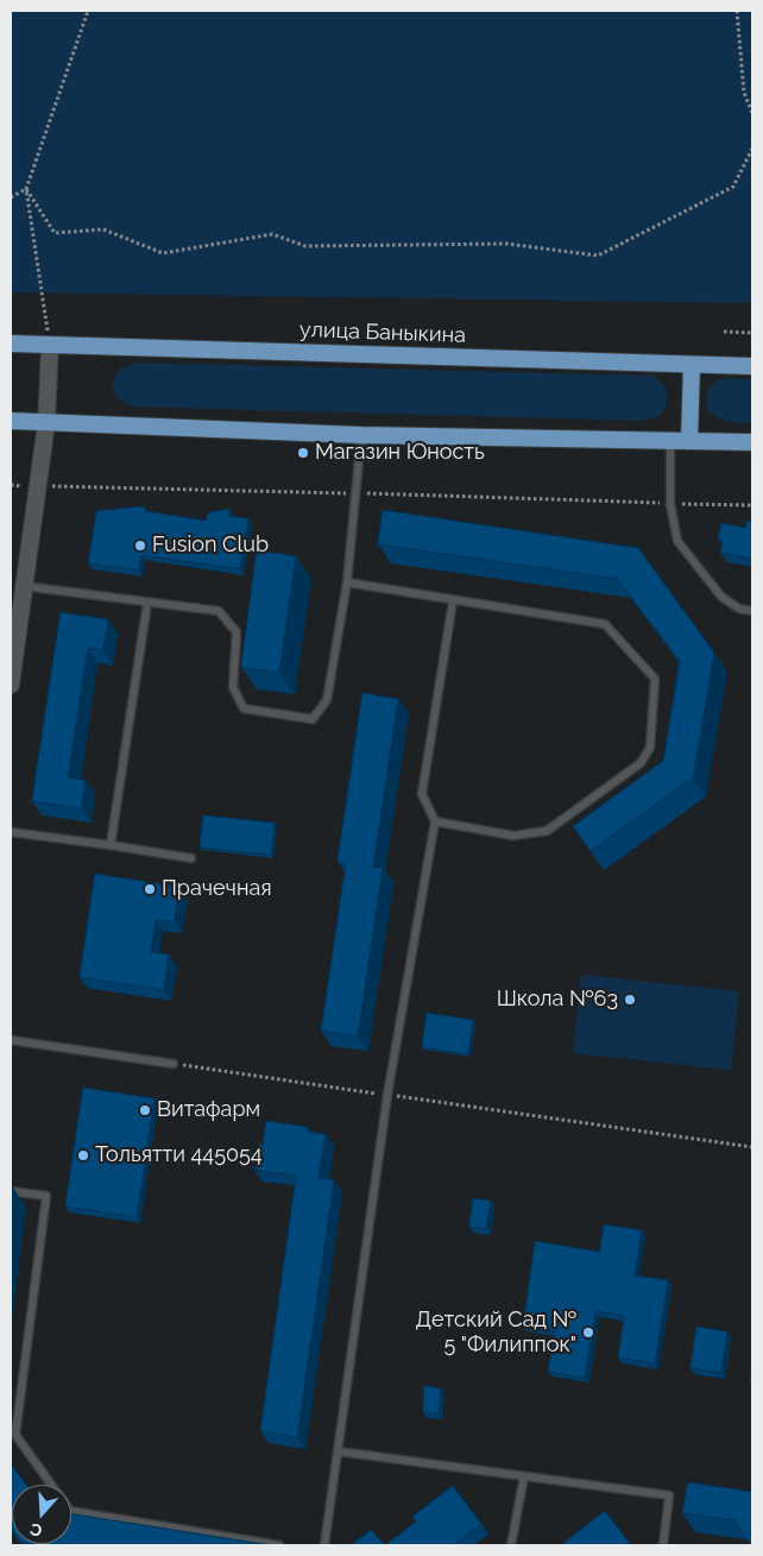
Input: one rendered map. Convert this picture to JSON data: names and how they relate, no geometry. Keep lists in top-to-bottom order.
{
  "streets": {
    "main road": ["улица Баныкина"]
  },
  "places": [
    "Магазин Юность",
    "Fusion Club",
    "Прачечная",
    "Школа №63",
    "Витафарм",
    "Тольятти 445054",
    "Детский Сад № 5 \"Филиппок\""
  ],
  "north": "bottom"
}
